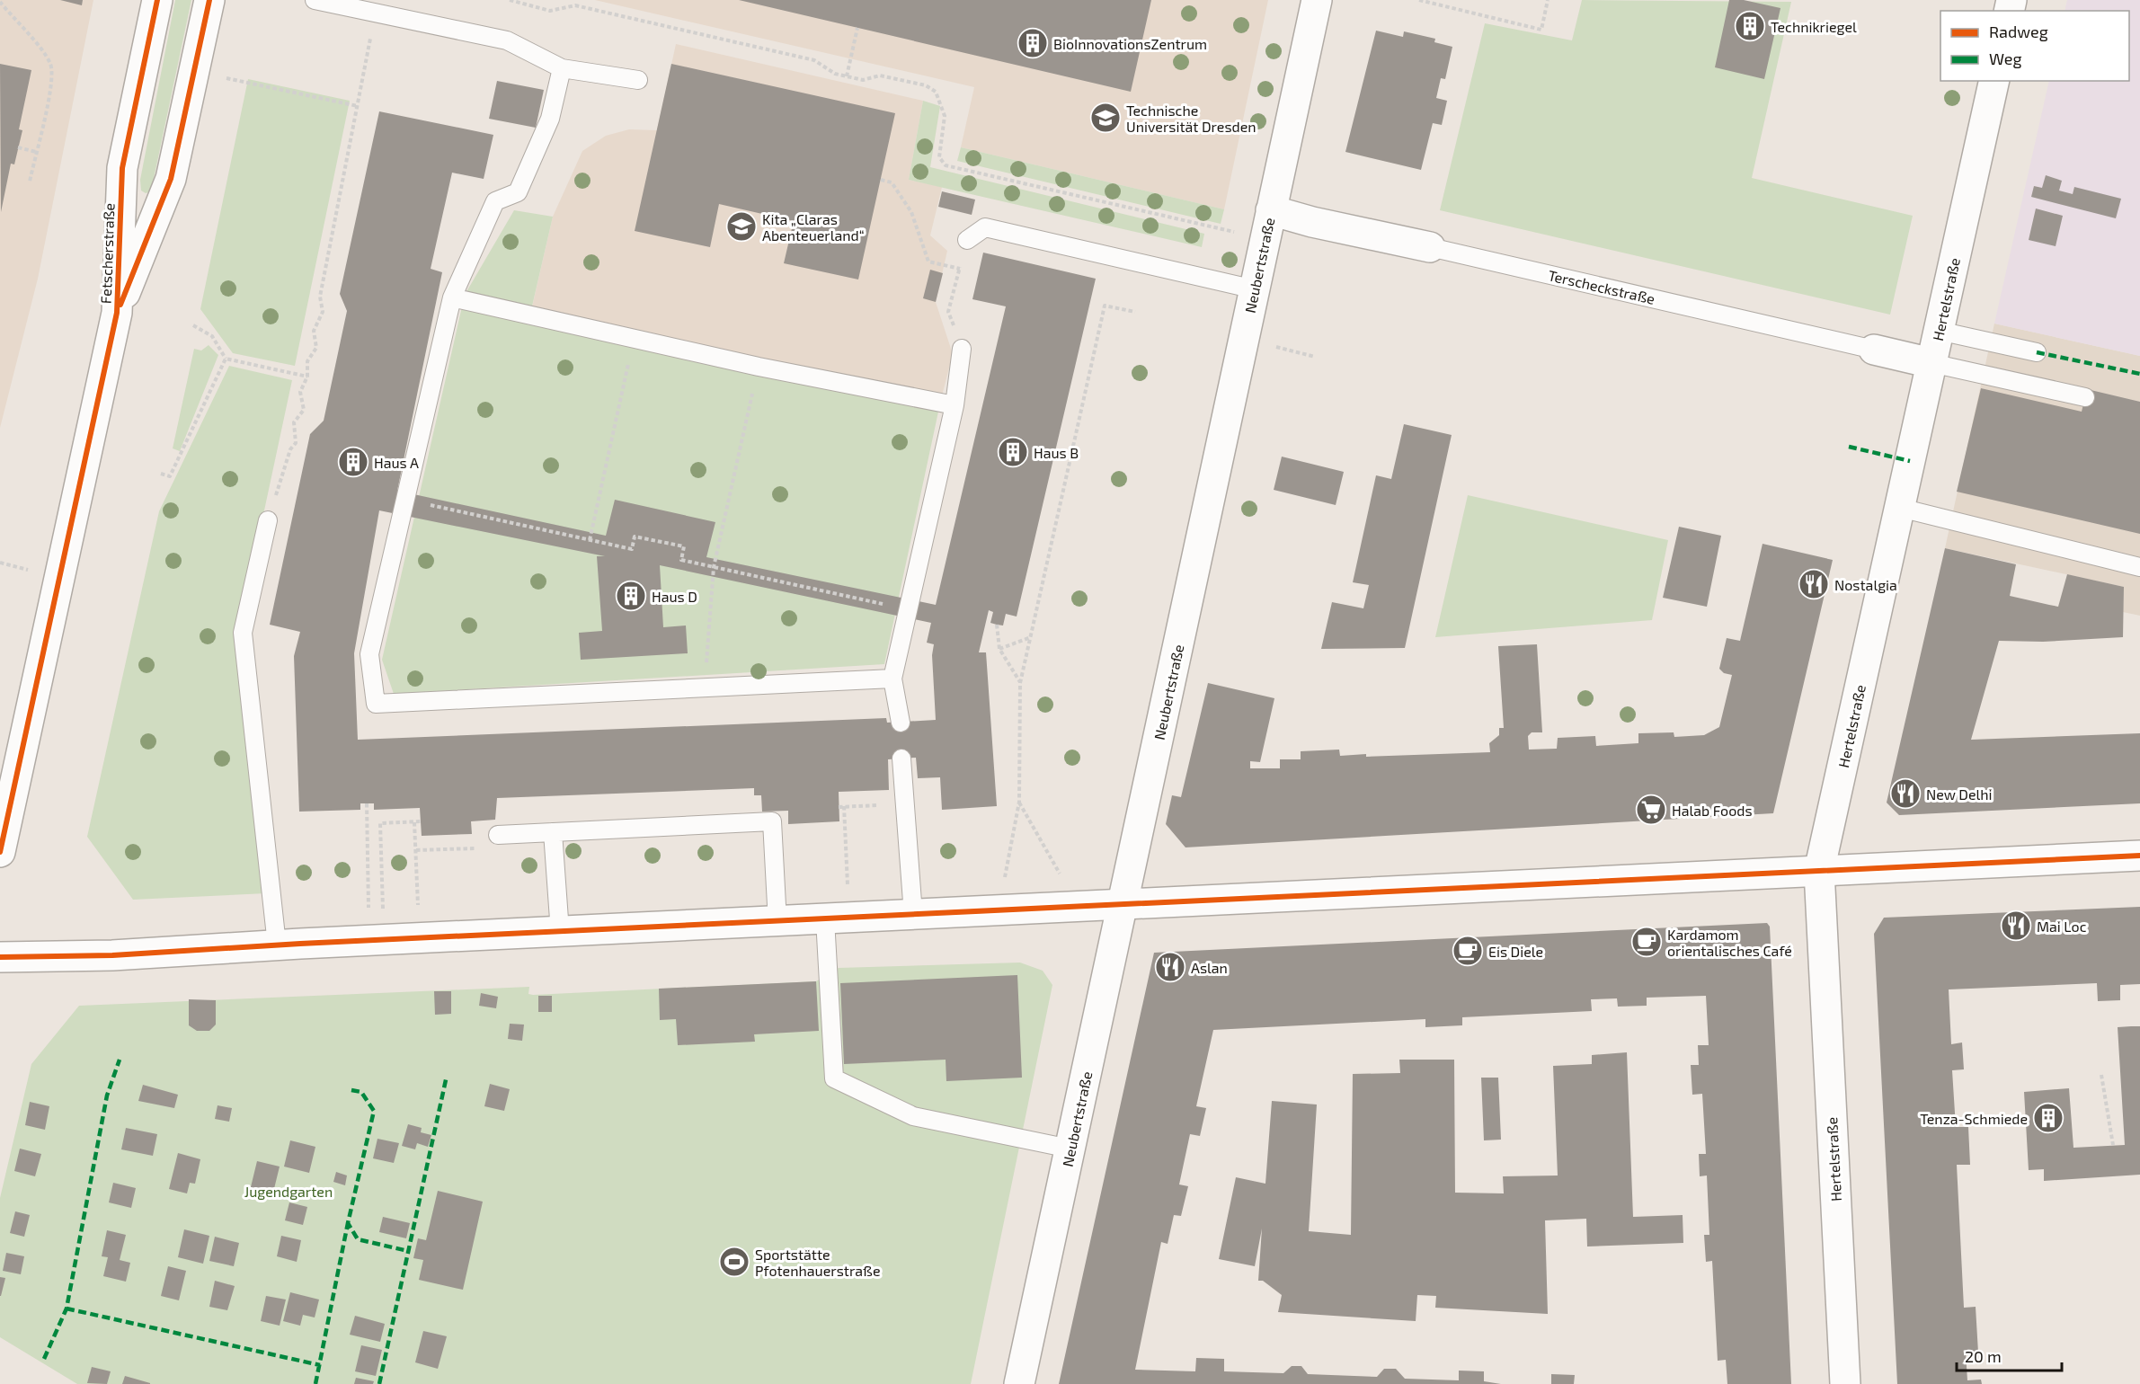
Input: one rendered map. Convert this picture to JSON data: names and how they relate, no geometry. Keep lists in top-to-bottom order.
{
  "streets": {
    "street": [
      "Fetscherstraße",
      "Neubertstraße",
      "Terscheckstraße",
      "Hertelstraße"
    ]
  },
  "crossings": [
    ["Neubertstraße", "Terscheckstraße"],
    ["Terscheckstraße", "Hertelstraße"]
  ],
  "parks": ["Jugendgarten"],
  "places": {
    "building": [
      "Technikriegel",
      "BioInnovationsZentrum",
      "Haus B",
      "Haus A",
      "Haus D",
      "Tenza-Schmiede"
    ],
    "school or university": ["Technische Universität Dresden", "Kita „Claras Abenteuerland“"],
    "restaurant": [
      "Nostalgia",
      "New Delhi",
      "Mai Loc",
      "Aslan"
    ],
    "supermarket": ["Halab Foods"],
    "cafe": ["Kardamom orientalisches Café", "Eis Diele"],
    "sports": ["Sportstätte Pfotenhauerstraße"]
  },
  "legend": ["Radweg", "Weg"],
  "scale_bar": "20 m"
}
